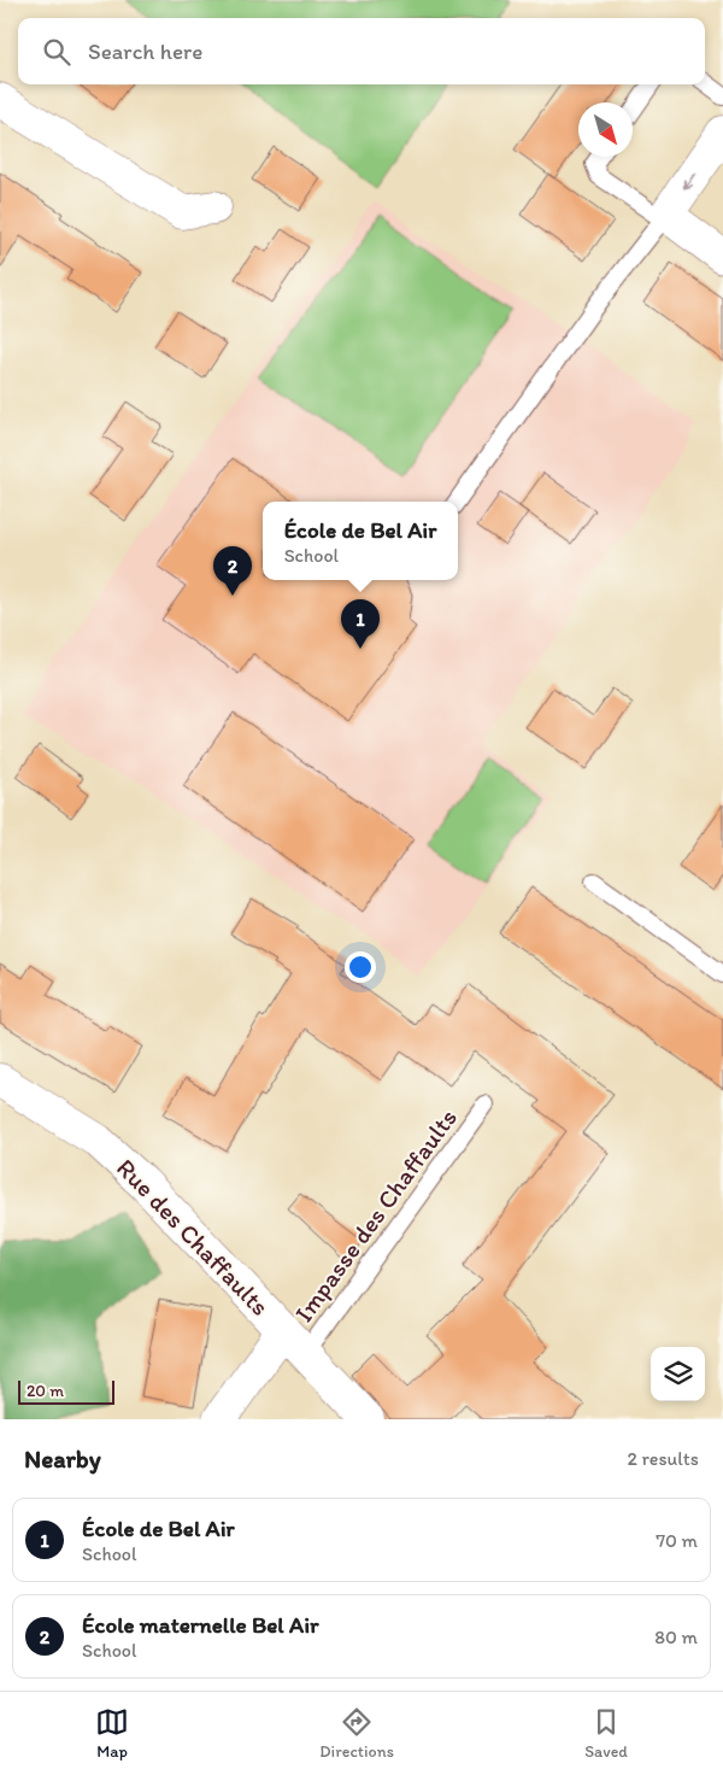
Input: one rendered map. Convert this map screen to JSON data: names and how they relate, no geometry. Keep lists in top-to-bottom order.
{
  "streets": {
    "street": ["Rue des Chaffaults"],
    "lane": ["Impasse des Chaffaults"]
  },
  "crossings": [
    ["Impasse des Chaffaults", "Rue des Chaffaults"]
  ],
  "scale_bar": "20 m",
  "north": "bottom right",
  "page": {
    "search": "Search here",
    "popup": ["École de Bel Air", "School"],
    "pins": ["2", "1"],
    "scale": "20 m",
    "heading": ["Nearby", "2 results"],
    "list": [
      {
        "mark": "1",
        "name": "École de Bel Air",
        "note": "School",
        "value": "70 m"
      },
      {
        "mark": "2",
        "name": "École maternelle Bel Air",
        "note": "School",
        "value": "80 m"
      }
    ],
    "nav": ["Map", "Directions", "Saved"]
  }
}
